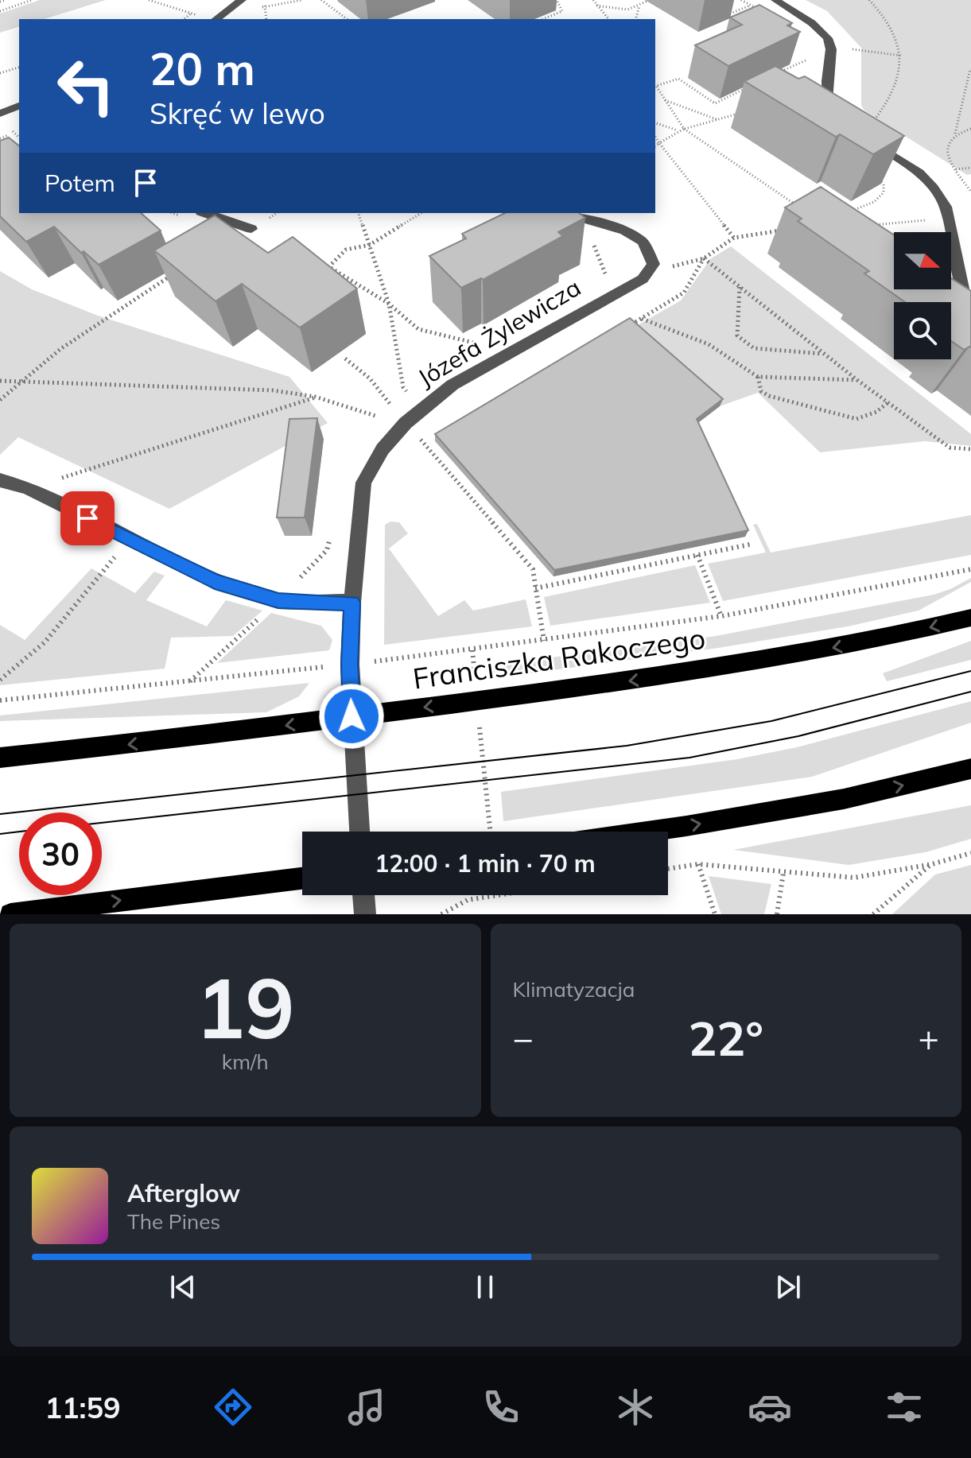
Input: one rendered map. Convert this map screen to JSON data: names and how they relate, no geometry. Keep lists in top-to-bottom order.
{
  "streets": {
    "main road": ["Franciszka Rakoczego"],
    "street": ["Józefa Żylewicza"]
  },
  "crossings": [
    ["Józefa Żylewicza", "Franciszka Rakoczego"]
  ],
  "one_way": ["Franciszka Rakoczego"],
  "north": "right",
  "page": {
    "turn": ["20 m", "Skręć w lewo"],
    "then": "Potem",
    "limit": "30",
    "trip": "12:00 · 1 min · 70 m",
    "tile": [
      ["19", "km/h"],
      "Klimatyzacja"
    ],
    "heat": ["−", "22°", "+"],
    "song": ["Afterglow", "The Pines"],
    "tabs": "11:59"
  }
}
